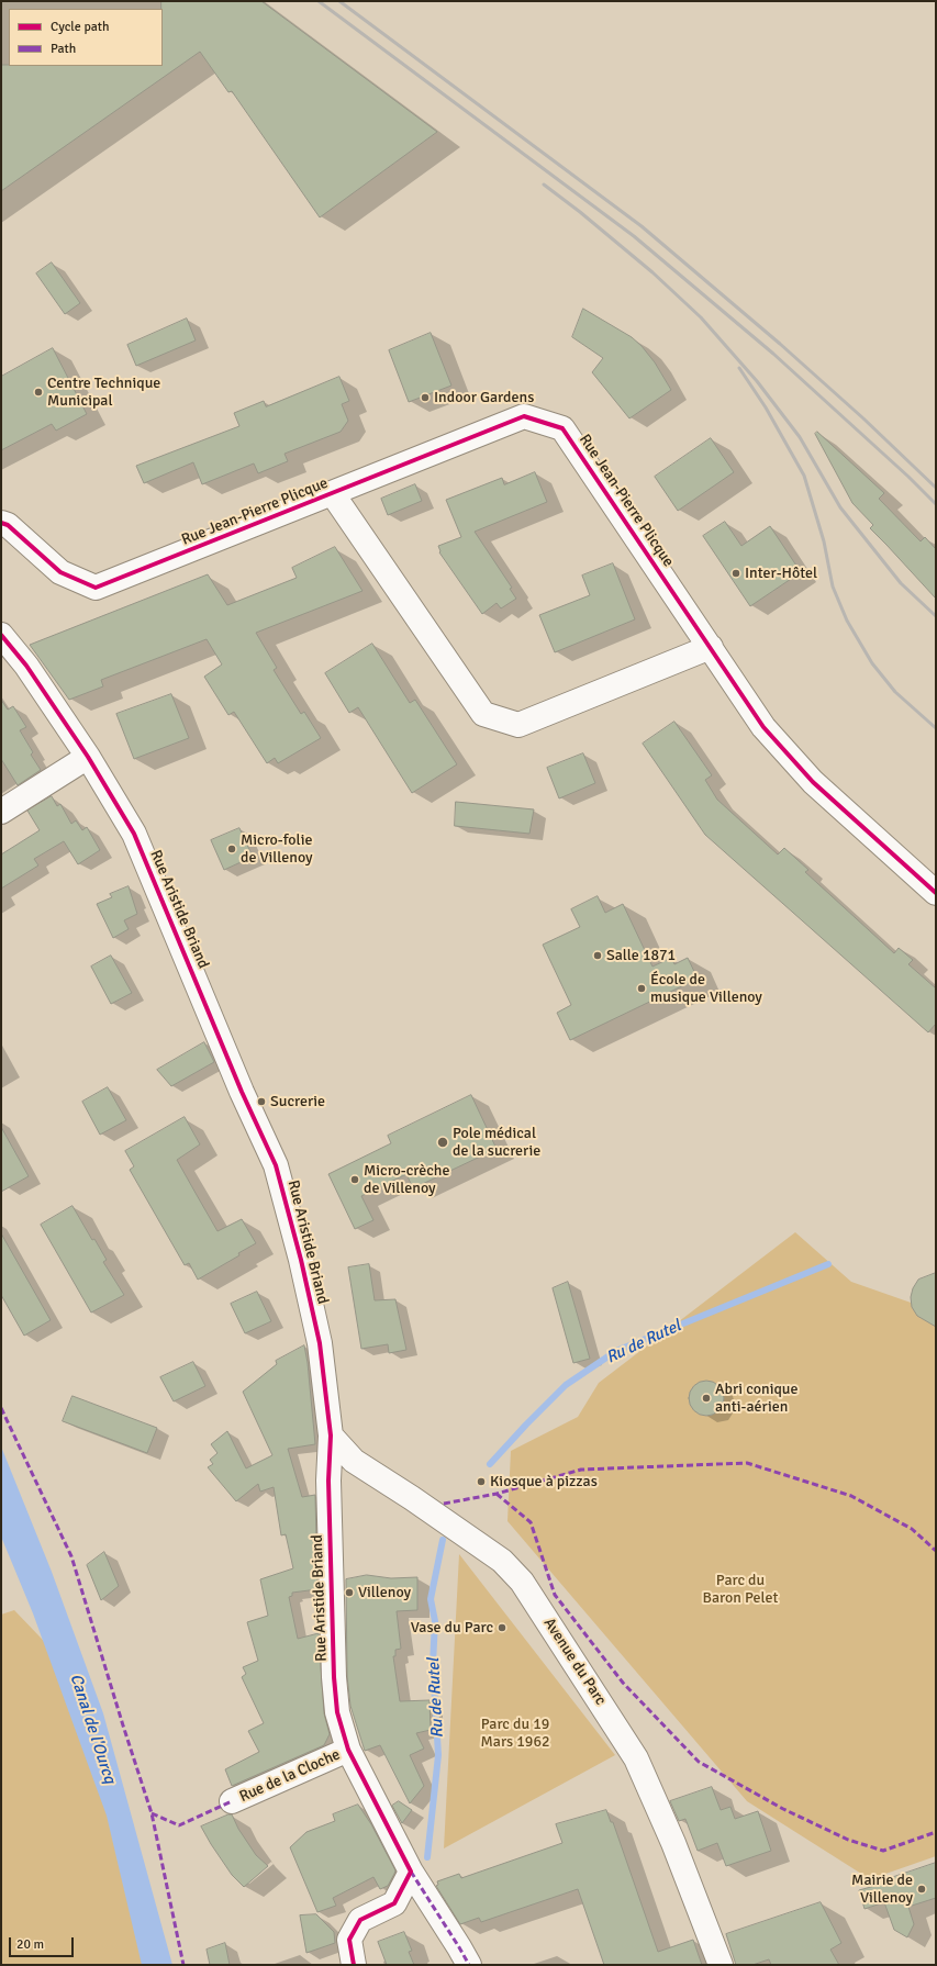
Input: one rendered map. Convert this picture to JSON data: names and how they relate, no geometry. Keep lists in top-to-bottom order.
{
  "streets": {
    "street": [
      "Rue Jean-Pierre Plicque",
      "Rue Aristide Briand",
      "Avenue du Parc",
      "Rue de la Cloche"
    ]
  },
  "crossings": [
    ["Rue Aristide Briand", "Avenue du Parc"],
    ["Rue Aristide Briand", "Rue de la Cloche"]
  ],
  "water": ["Ru de Rutel", "Canal de l'Ourcq"],
  "parks": ["Parc du Baron Pelet", "Parc du 19 Mars 1962"],
  "places": [
    "Centre Technique Municipal",
    "Indoor Gardens",
    "Inter-Hôtel",
    "Micro-folie de Villenoy",
    "Salle 1871",
    "École de musique Villenoy",
    "Sucrerie",
    "Pole médical de la sucrerie",
    "Micro-crèche de Villenoy",
    "Abri conique anti-aérien",
    "Kiosque à pizzas",
    "Villenoy",
    "Vase du Parc",
    "Mairie de Villenoy"
  ],
  "legend": ["Cycle path", "Path"],
  "scale_bar": "20 m"
}
